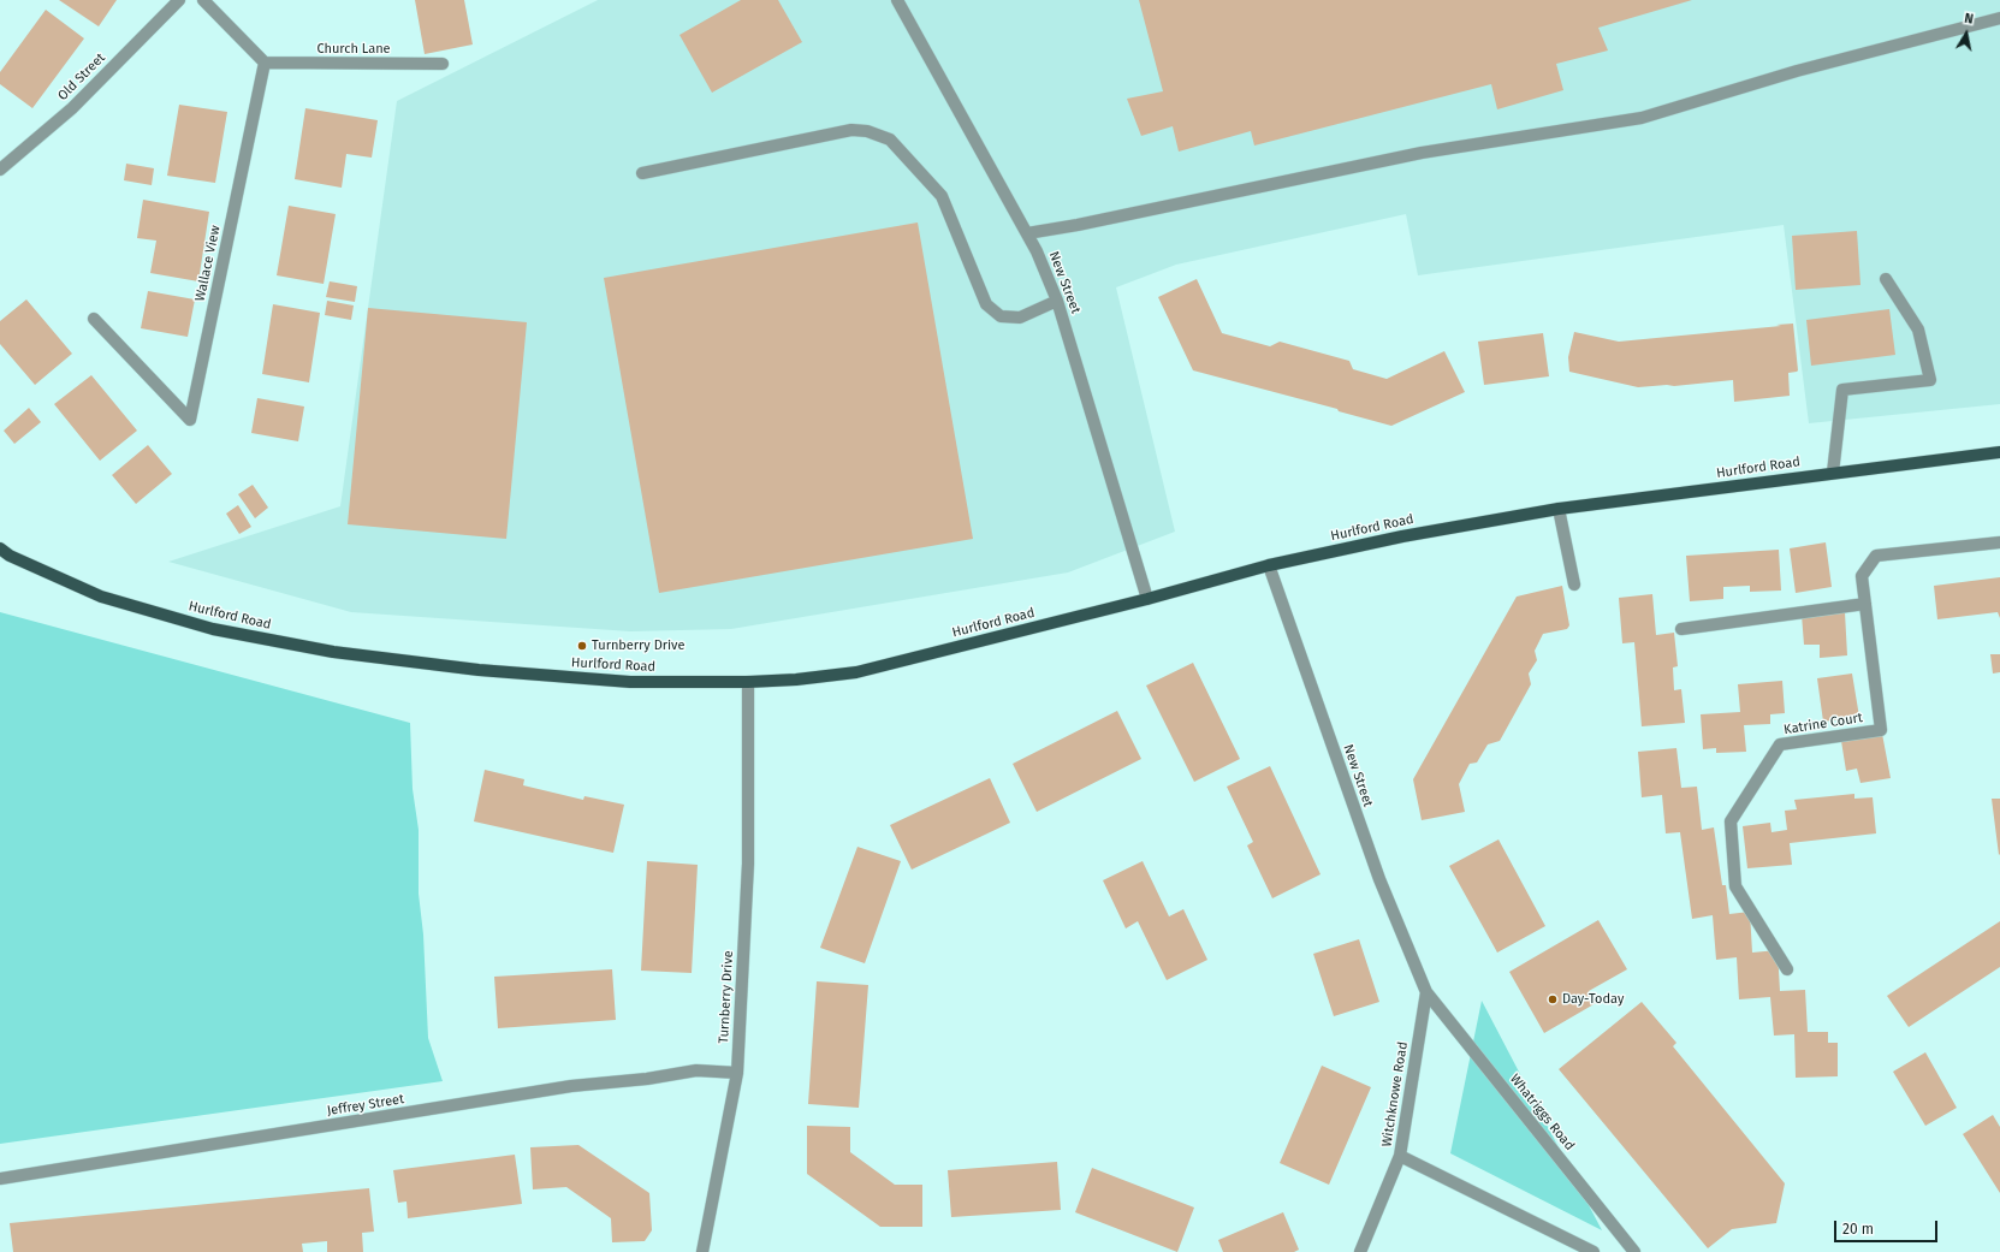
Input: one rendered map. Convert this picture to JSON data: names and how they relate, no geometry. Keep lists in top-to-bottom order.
{
  "streets": {
    "main road": ["Hurlford Road"],
    "street": [
      "Church Lane",
      "Old Street",
      "Wallace View",
      "New Street",
      "Katrine Court",
      "Turnberry Drive",
      "Witchknowe Road",
      "Jeffrey Street",
      "Whatriggs Road"
    ]
  },
  "crossings": [
    ["Church Lane", "Wallace View"],
    ["New Street", "Hurlford Road"],
    ["New Street", "Witchknowe Road"],
    ["New Street", "Whatriggs Road"],
    ["Hurlford Road", "Turnberry Drive"],
    ["Turnberry Drive", "Jeffrey Street"],
    ["Witchknowe Road", "Whatriggs Road"]
  ],
  "places": ["Turnberry Drive", "Day-Today"],
  "scale_bar": "20 m",
  "north": "top"
}
